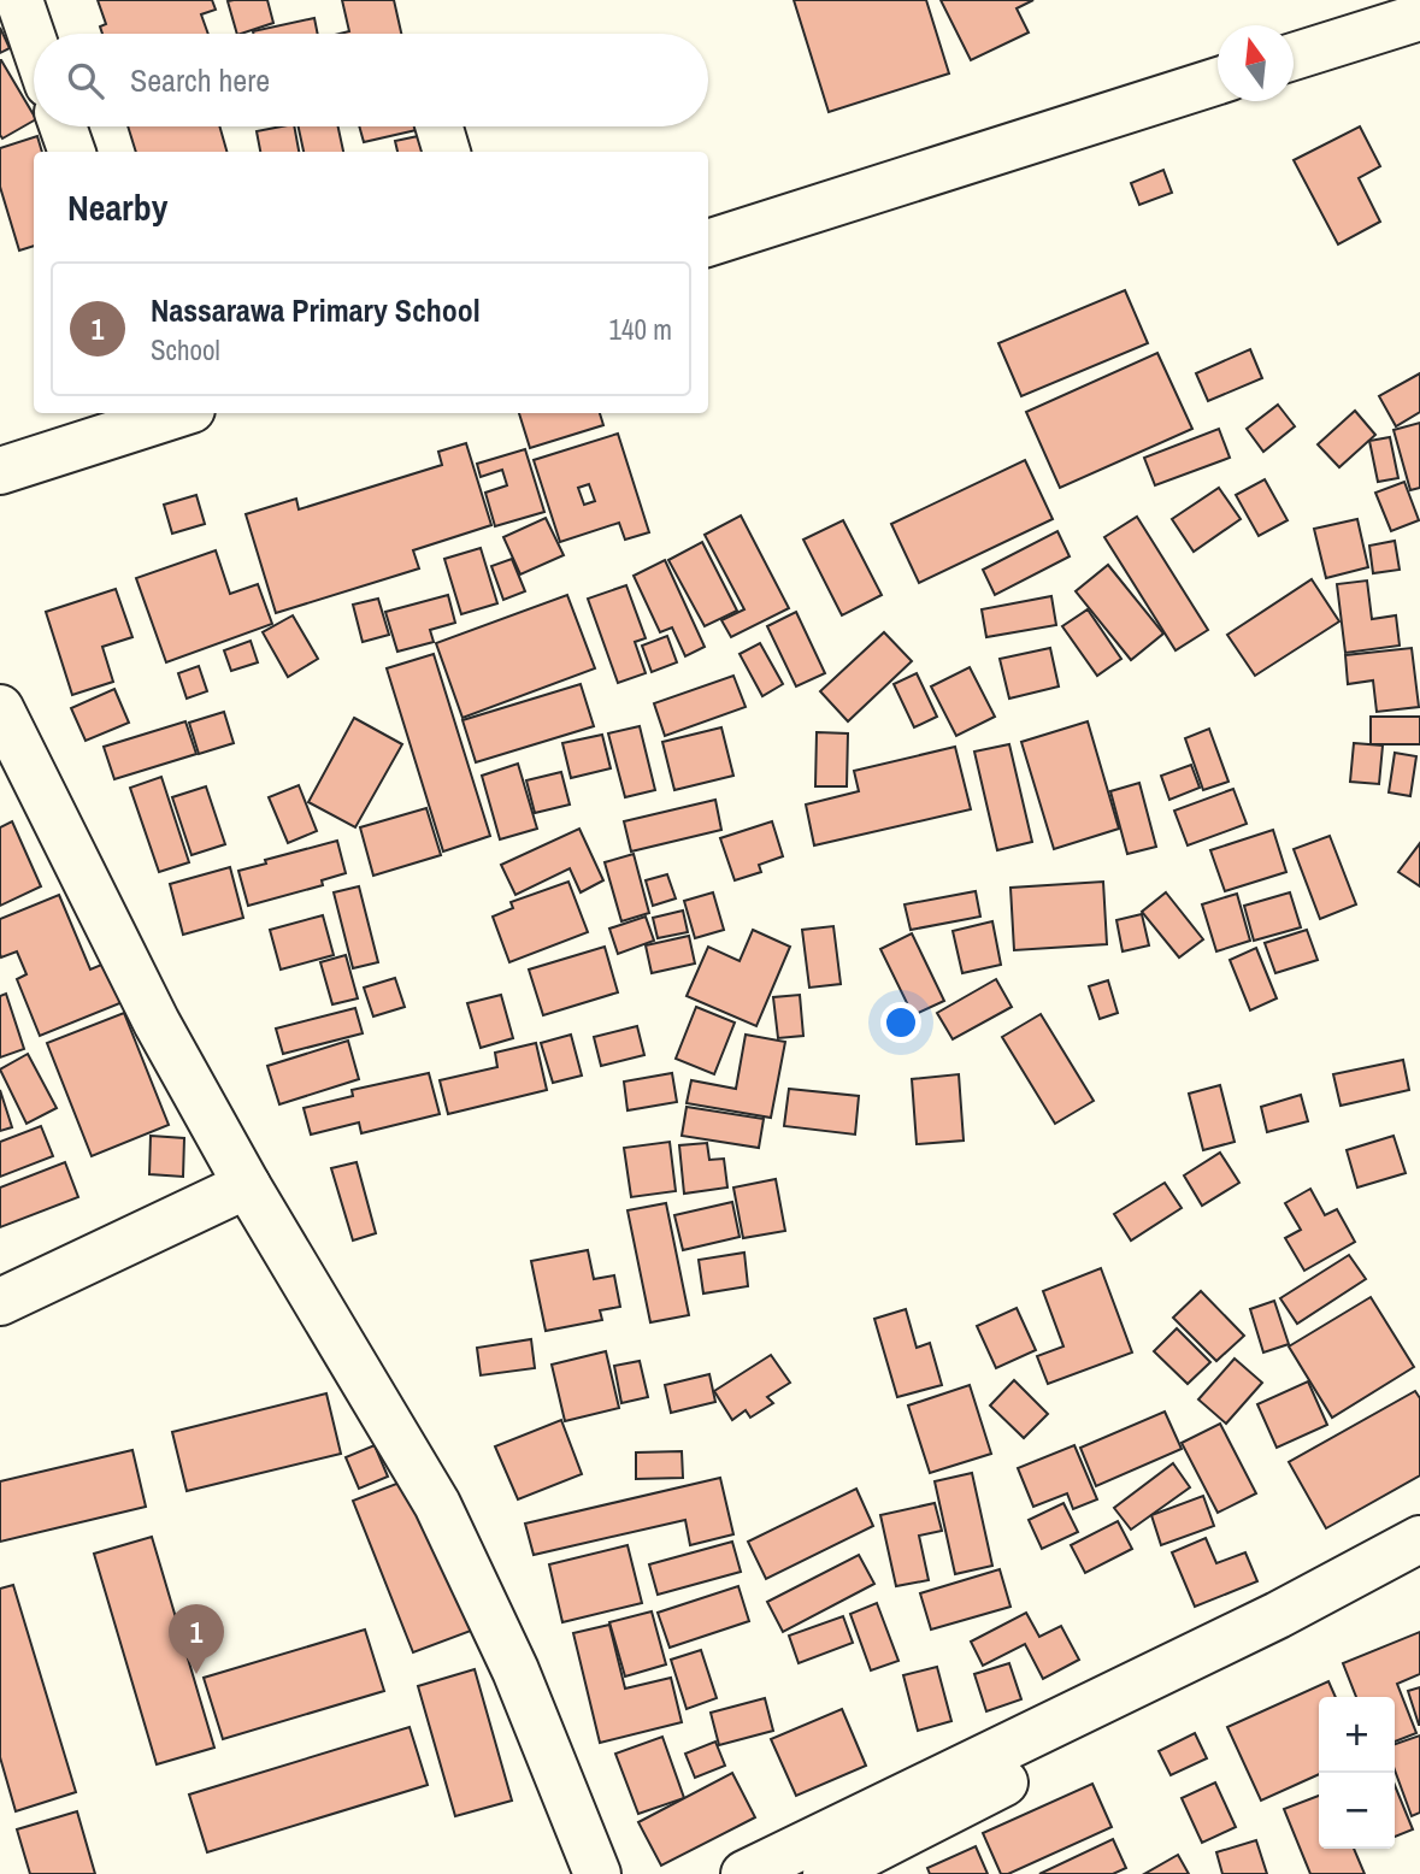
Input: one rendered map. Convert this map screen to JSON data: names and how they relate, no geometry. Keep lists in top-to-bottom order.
{
  "north": "top",
  "page": {
    "search": "Search here",
    "heading": "Nearby",
    "list": [
      {
        "mark": "1",
        "name": "Nassarawa Primary School",
        "note": "School",
        "value": "140 m"
      }
    ],
    "pins": "1",
    "map_buttons": ["+", "−"]
  }
}
